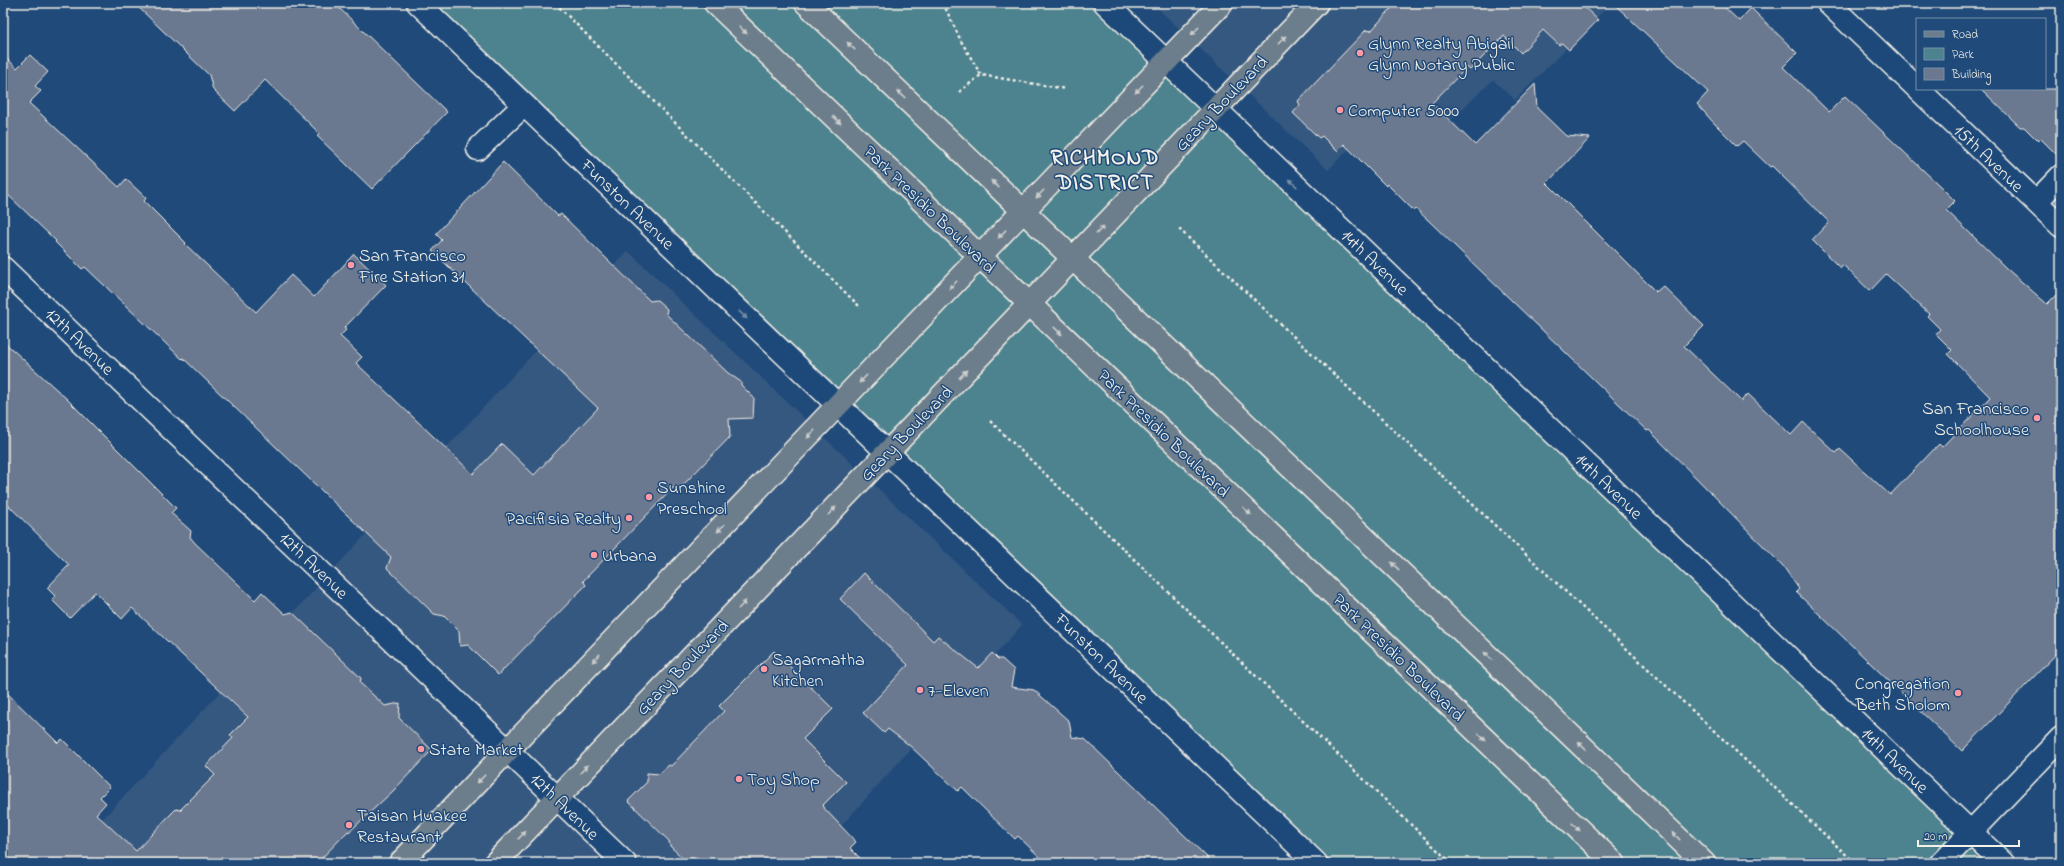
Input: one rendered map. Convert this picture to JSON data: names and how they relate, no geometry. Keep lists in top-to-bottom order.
{
  "streets": {
    "main road": ["Geary Boulevard", "Park Presidio Boulevard"],
    "street": [
      "15th Avenue",
      "Funston Avenue",
      "14th Avenue",
      "12th Avenue"
    ]
  },
  "crossings": [
    ["Geary Boulevard", "Funston Avenue"],
    ["Geary Boulevard", "Park Presidio Boulevard"],
    ["Geary Boulevard", "14th Avenue"],
    ["Geary Boulevard", "12th Avenue"]
  ],
  "one_way": ["14th Avenue"],
  "districts": ["RICHMOND DISTRICT"],
  "places": [
    "Glynn Realty Abigail Glynn Notary Public",
    "Computer 5000",
    "San Francisco Fire Station 31",
    "San Francisco Schoolhouse",
    "Sunshine Preschool",
    "Pacifisia Realty",
    "Urbana",
    "Sagarmatha Kitchen",
    "7-Eleven",
    "Congregation Beth Sholom",
    "State Market",
    "Toy Shop",
    "Taisan Huakee Restaurant"
  ],
  "legend": ["Road", "Park", "Building"],
  "scale_bar": "20 m"
}
